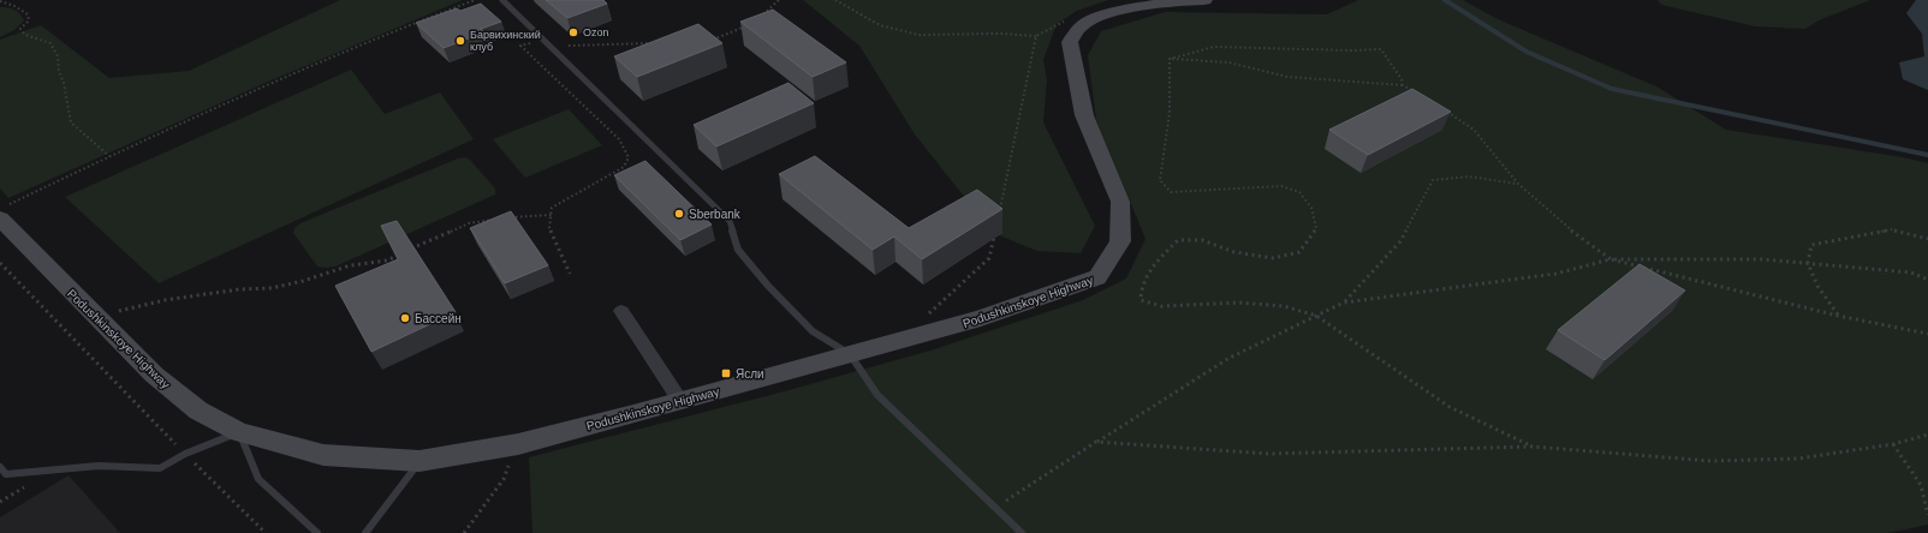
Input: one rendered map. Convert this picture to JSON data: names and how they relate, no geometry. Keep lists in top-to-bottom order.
{
  "streets": {
    "main road": ["Podushkinskoye Highway"]
  },
  "places": {
    "other": [
      "Ozon",
      "Барвихинский клуб",
      "Sberbank",
      "Бассейн"
    ],
    "transit": ["Ясли"]
  }
}
